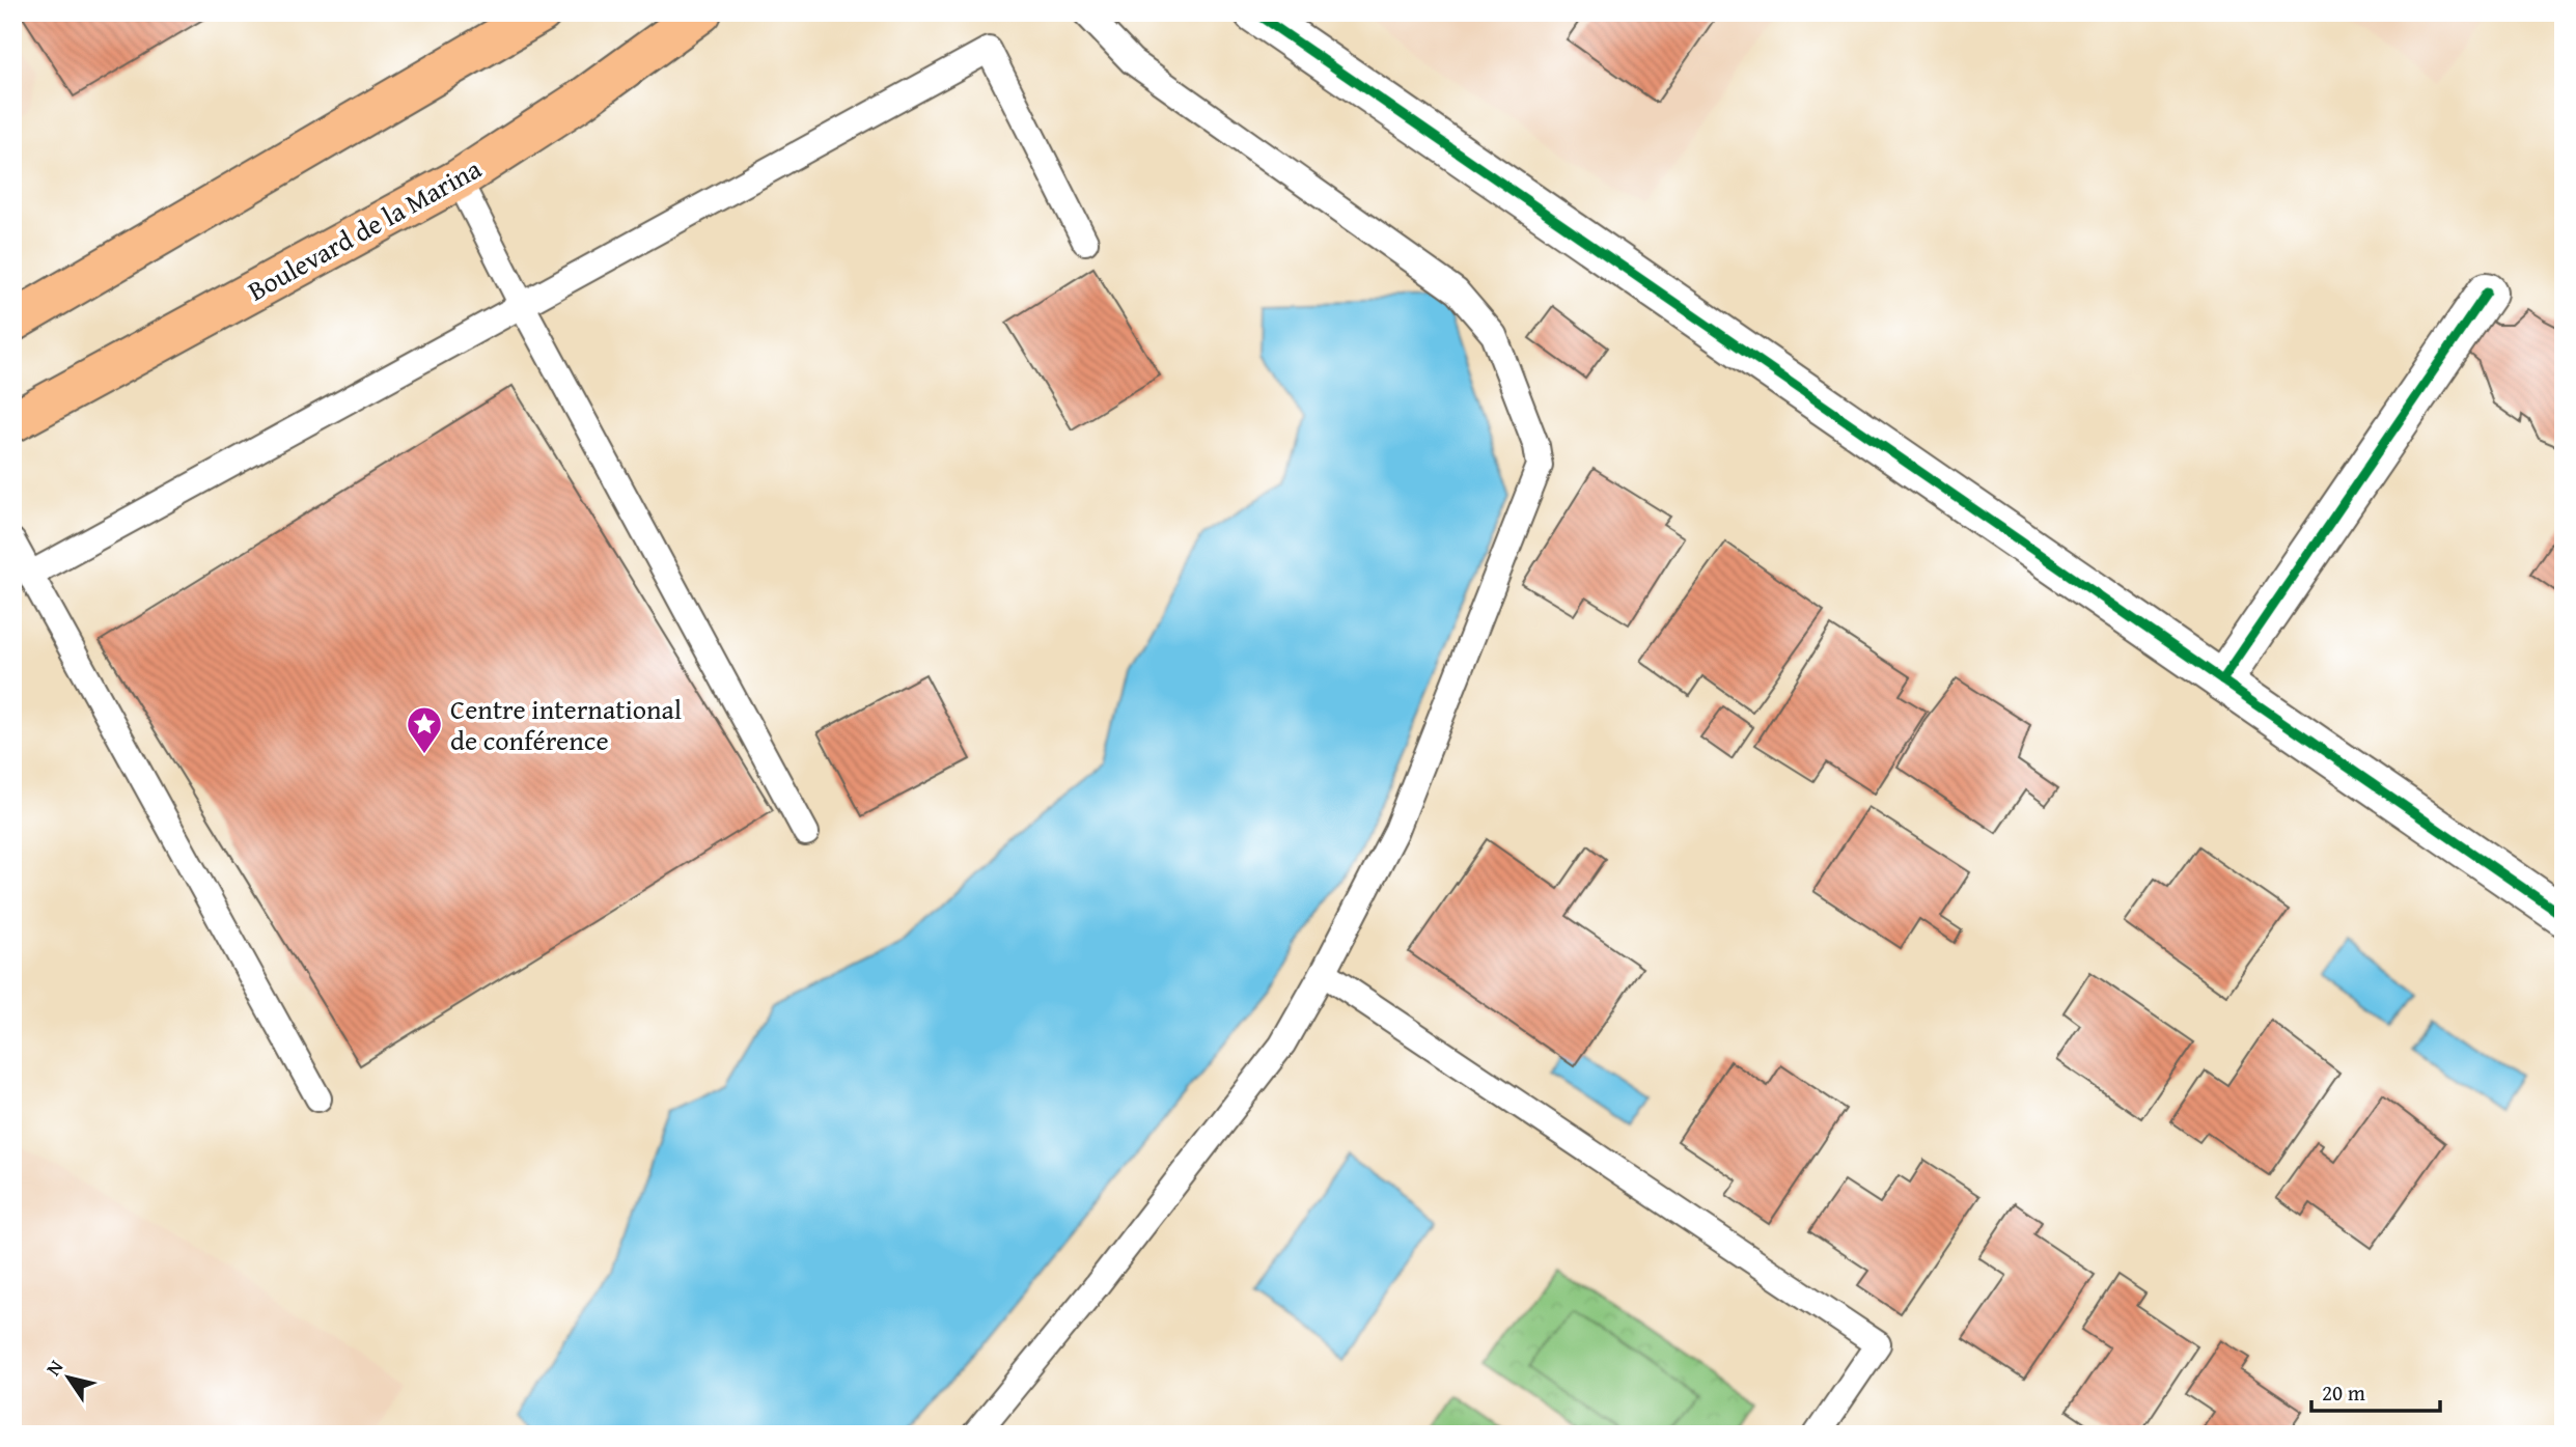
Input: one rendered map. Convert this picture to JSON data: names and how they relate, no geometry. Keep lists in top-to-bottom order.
{
  "streets": {
    "main road": ["Boulevard de la Marina"]
  },
  "places": {
    "place": ["Centre international de conférence"]
  },
  "scale_bar": "20 m",
  "north": "top left"
}
